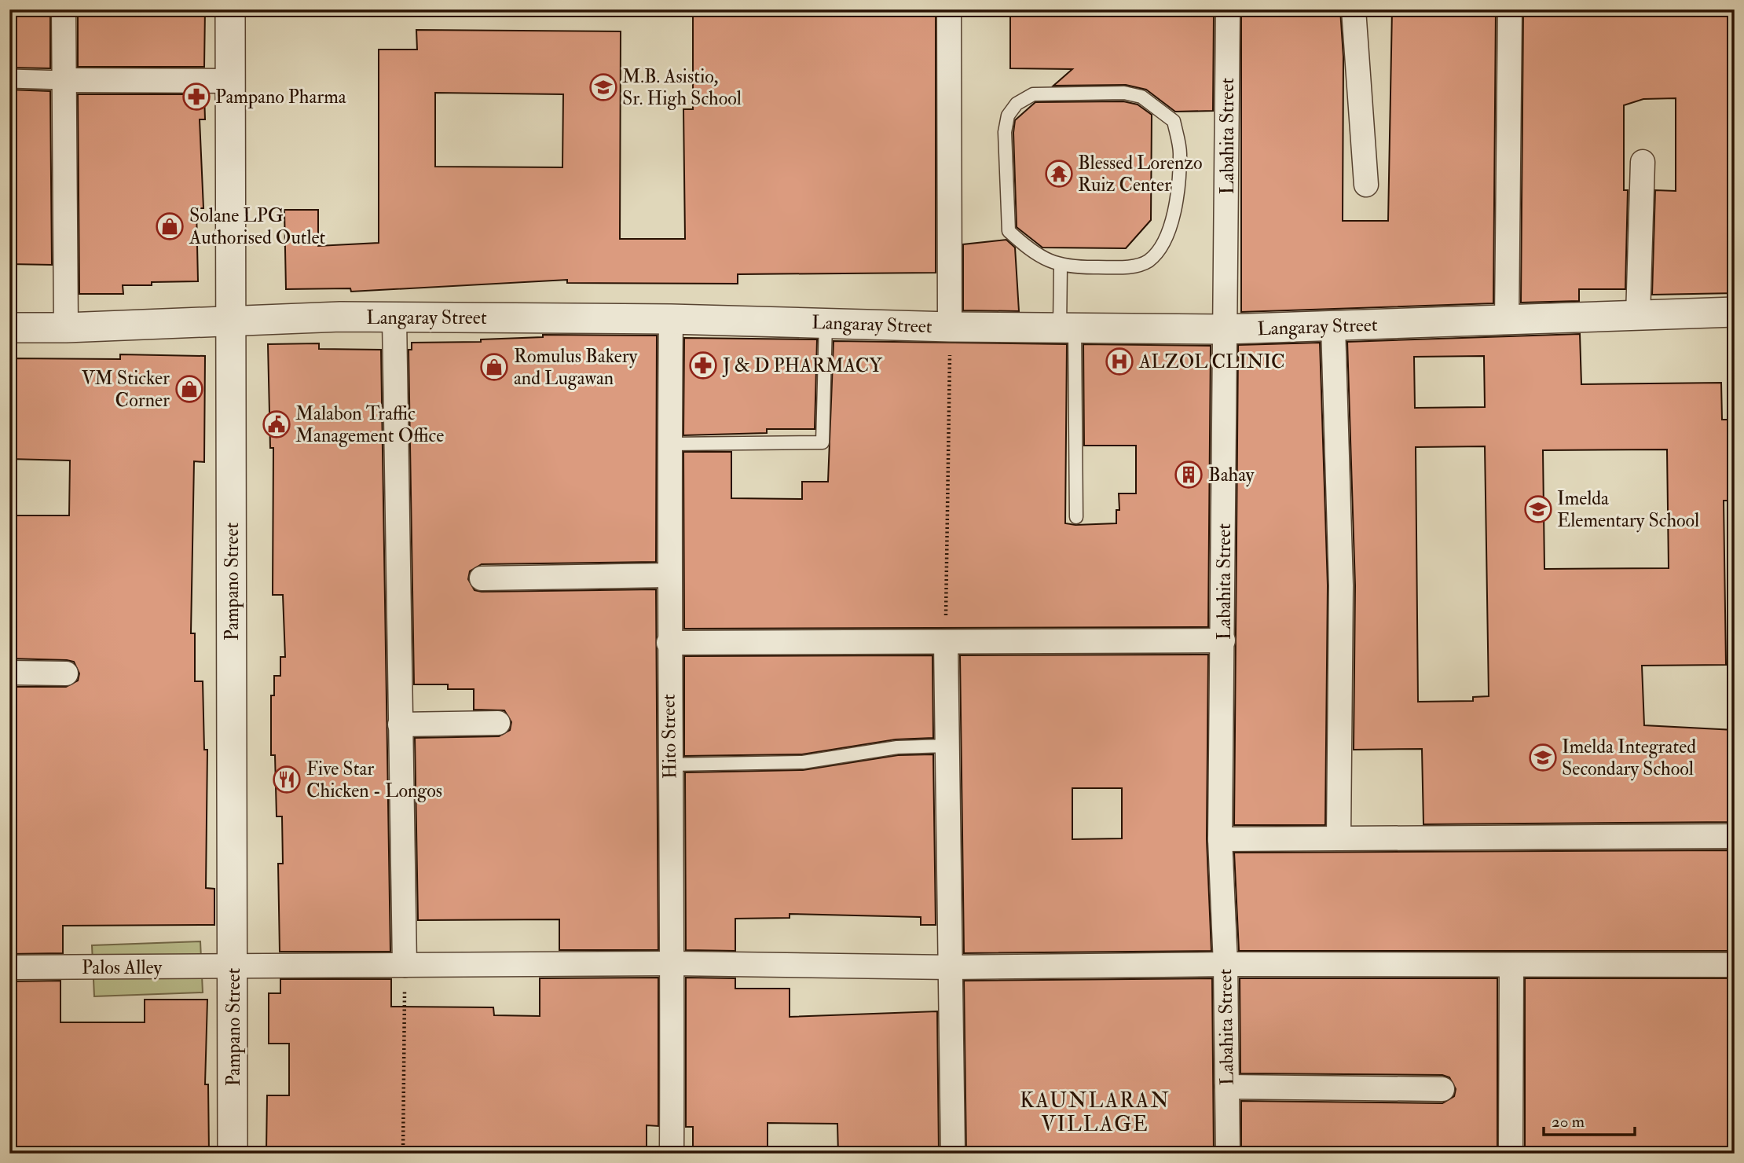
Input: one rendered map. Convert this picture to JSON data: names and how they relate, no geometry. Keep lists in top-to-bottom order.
{
  "streets": {
    "street": [
      "Labahita Street",
      "Langaray Street",
      "Pampano Street",
      "Hito Street",
      "Palos Alley"
    ]
  },
  "crossings": [
    ["Labahita Street", "Langaray Street"],
    ["Labahita Street", "Palos Alley"],
    ["Langaray Street", "Pampano Street"],
    ["Langaray Street", "Hito Street"],
    ["Pampano Street", "Palos Alley"],
    ["Hito Street", "Palos Alley"]
  ],
  "districts": ["KAUNLARAN VILLAGE"],
  "places": {
    "school or university": ["M.B. Asistio, Sr. High School", "Imelda Elementary School", "Imelda Integrated Secondary School"],
    "pharmacy": ["Pampano Pharma", "J & D PHARMACY"],
    "temple": ["Blessed Lorenzo Ruiz Center"],
    "shop": ["Solane LPG Authorised Outlet", "Romulus Bakery and Lugawan", "VM Sticker Corner"],
    "hospital": ["ALZOL CLINIC"],
    "public building": ["Malabon Traffic Management Office"],
    "building": ["Bahay"],
    "restaurant": ["Five Star Chicken - Longos"]
  },
  "scale_bar": "20 m"
}
